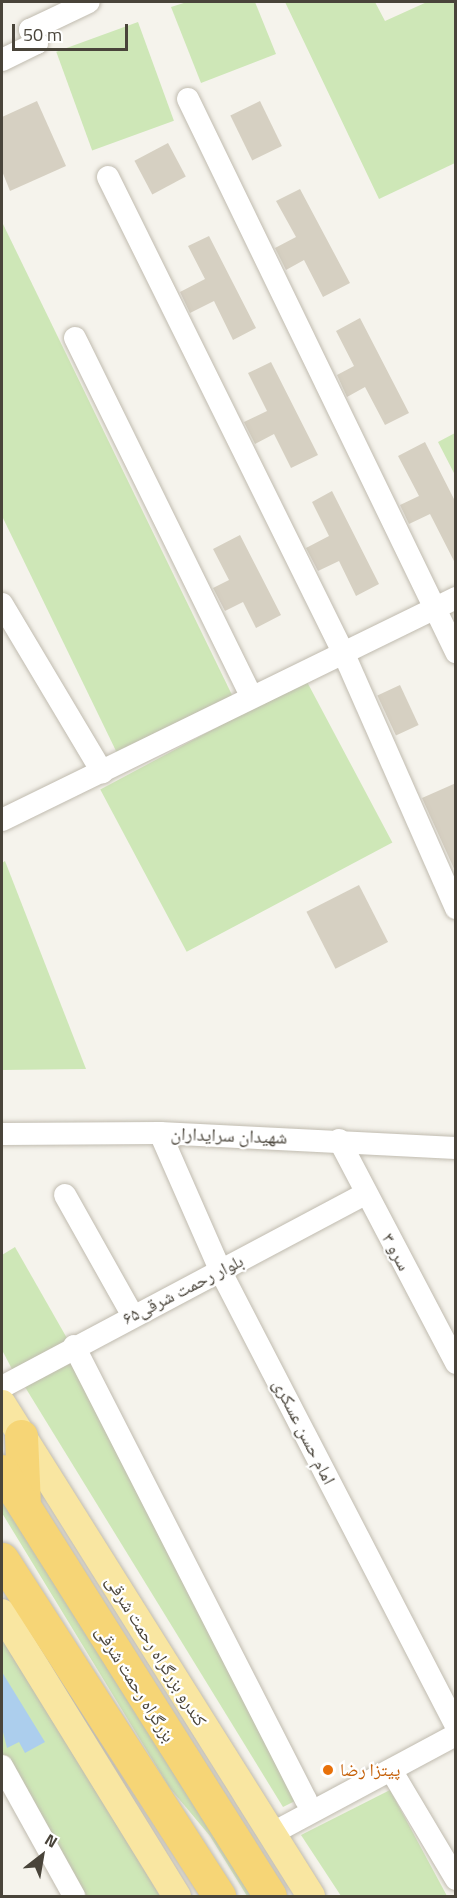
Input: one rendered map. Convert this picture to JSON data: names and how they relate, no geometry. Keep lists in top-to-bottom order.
{
  "streets": {
    "highway": ["بزرگراه رحمت شرقی"],
    "main road": ["کندرو بزرگراه رحمت شرقی"],
    "street": [
      "شهیدان سرایداران",
      "سرو ۳",
      "بلوار رحمت شرقی۶۵",
      "امام حسن عسکری"
    ]
  },
  "crossings": [
    ["شهیدان سرایداران", "سرو ۳"],
    ["شهیدان سرایداران", "امام حسن عسکری"],
    ["سرو ۳", "بلوار رحمت شرقی۶۵"],
    ["بلوار رحمت شرقی۶۵", "امام حسن عسکری"]
  ],
  "places": ["پیتزا رضا"],
  "scale_bar": "50 m",
  "north": "top right"
}
